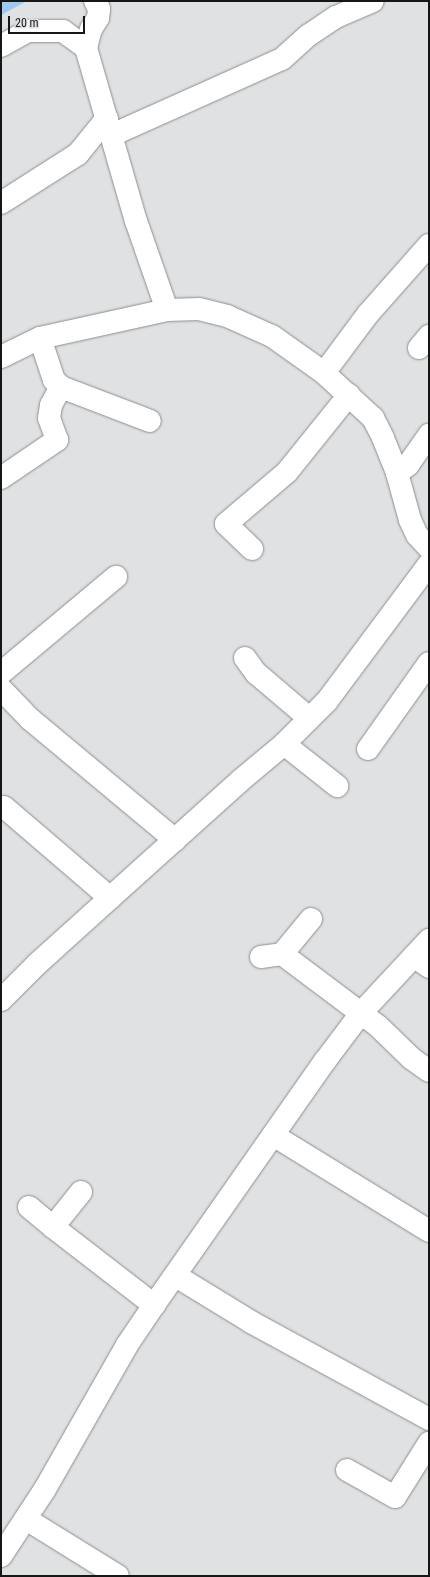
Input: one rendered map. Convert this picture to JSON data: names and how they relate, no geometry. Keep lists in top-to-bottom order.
{
  "scale_bar": "20 m"
}
